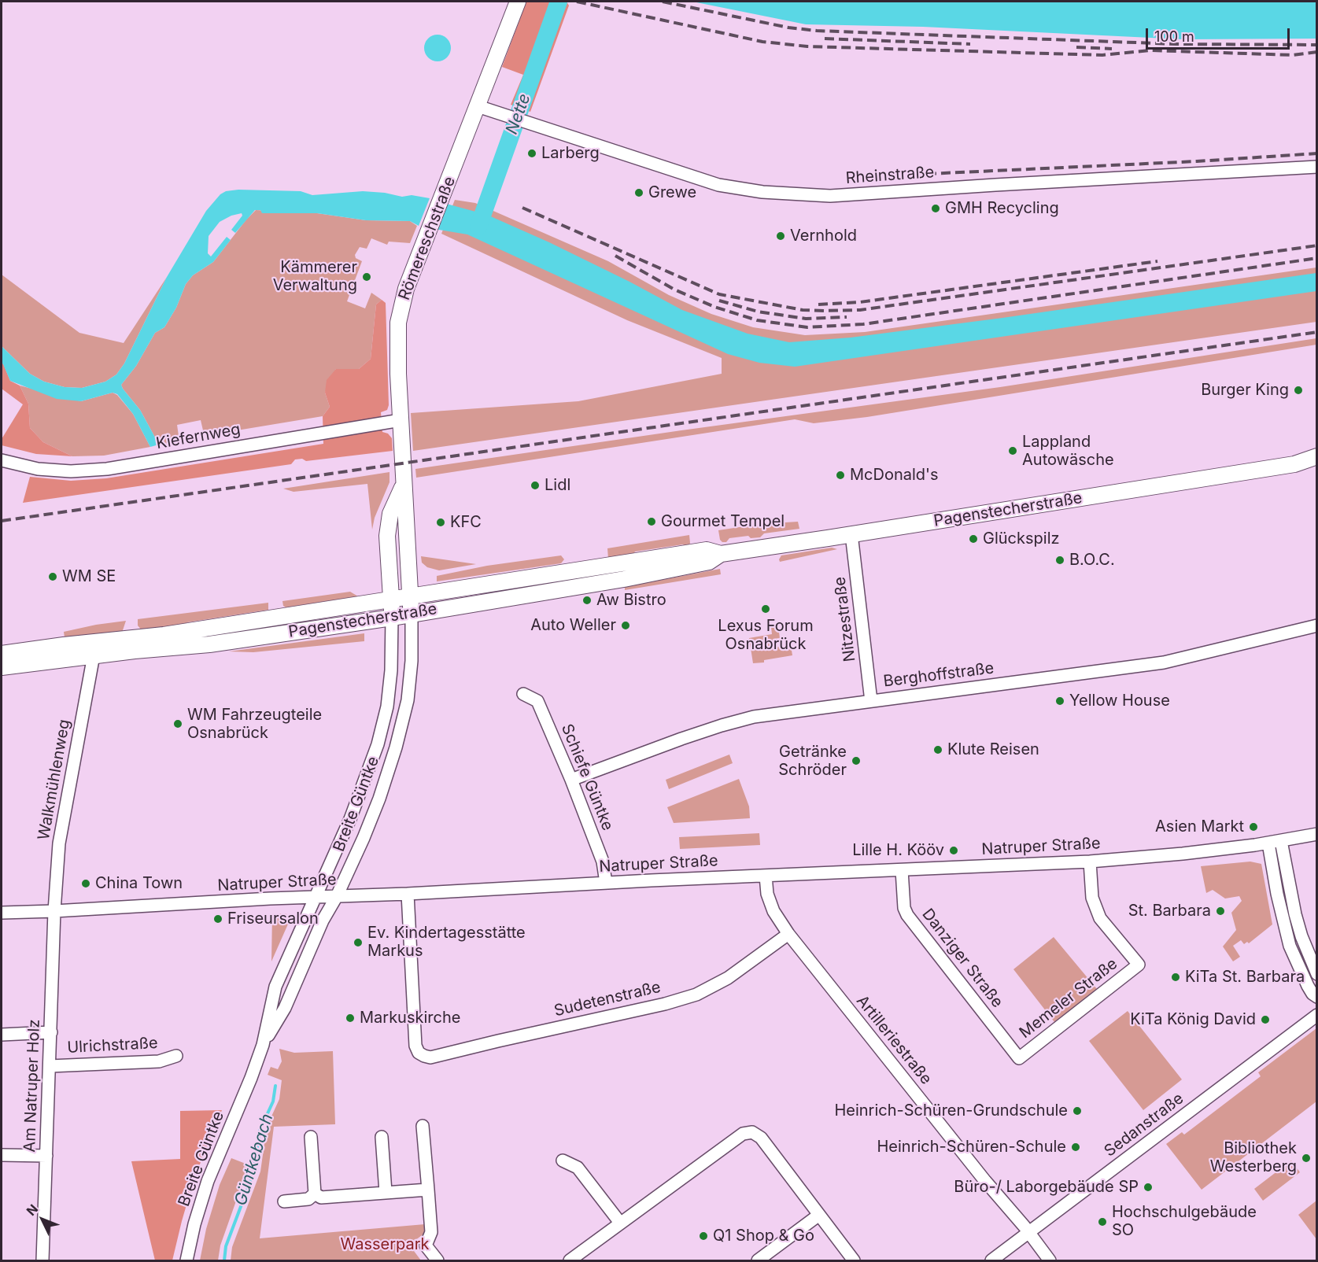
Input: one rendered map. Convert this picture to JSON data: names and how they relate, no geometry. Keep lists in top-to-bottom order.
{
  "streets": {
    "main road": ["Römereschstraße", "Pagenstecherstraße"],
    "street": [
      "Rheinstraße",
      "Kiefernweg",
      "Nitzestraße",
      "Berghoffstraße",
      "Schiefe Güntke",
      "Walkmühlenweg",
      "Breite Güntke",
      "Natruper Straße",
      "Danziger Straße",
      "Memeler Straße",
      "Sudetenstraße",
      "Artilleriestraße",
      "Ulrichstraße",
      "Am Natruper Holz",
      "Sedanstraße"
    ]
  },
  "crossings": [
    ["Rheinstraße", "Römereschstraße"],
    ["Römereschstraße", "Kiefernweg"],
    ["Römereschstraße", "Pagenstecherstraße"],
    ["Römereschstraße", "Breite Güntke"],
    ["Pagenstecherstraße", "Nitzestraße"],
    ["Pagenstecherstraße", "Walkmühlenweg"],
    ["Pagenstecherstraße", "Breite Güntke"],
    ["Nitzestraße", "Berghoffstraße"],
    ["Berghoffstraße", "Schiefe Güntke"],
    ["Schiefe Güntke", "Natruper Straße"],
    ["Walkmühlenweg", "Natruper Straße"],
    ["Walkmühlenweg", "Am Natruper Holz"],
    ["Breite Güntke", "Natruper Straße"],
    ["Natruper Straße", "Danziger Straße"],
    ["Natruper Straße", "Memeler Straße"],
    ["Natruper Straße", "Sudetenstraße"],
    ["Natruper Straße", "Artilleriestraße"],
    ["Natruper Straße", "Am Natruper Holz"],
    ["Danziger Straße", "Memeler Straße"],
    ["Sudetenstraße", "Artilleriestraße"],
    ["Artilleriestraße", "Sedanstraße"],
    ["Ulrichstraße", "Am Natruper Holz"]
  ],
  "water": ["Nette", "Güntkebach"],
  "parks": ["Wasserpark"],
  "places": [
    "Larberg",
    "Grewe",
    "GMH Recycling",
    "Vernhold",
    "Kämmerer Verwaltung",
    "Burger King",
    "Lappland Autowäsche",
    "McDonald's",
    "Lidl",
    "Gourmet Tempel",
    "KFC",
    "Glückspilz",
    "B.O.C.",
    "WM SE",
    "Aw Bistro",
    "Lexus Forum Osnabrück",
    "Auto Weller",
    "Yellow House",
    "WM Fahrzeugteile Osnabrück",
    "Klute Reisen",
    "Getränke Schröder",
    "Asien Markt",
    "Lille H. Kööv",
    "China Town",
    "St. Barbara",
    "Friseursalon",
    "Ev. Kindertagesstätte Markus",
    "KiTa St. Barbara",
    "Markuskirche",
    "KiTa König David",
    "Heinrich-Schüren-Grundschule",
    "Heinrich-Schüren-Schule",
    "Bibliothek Westerberg",
    "Büro-/ Laborgebäude SP",
    "Hochschulgebäude SO",
    "Q1 Shop & Go"
  ],
  "scale_bar": "100 m",
  "north": "top left"
}
